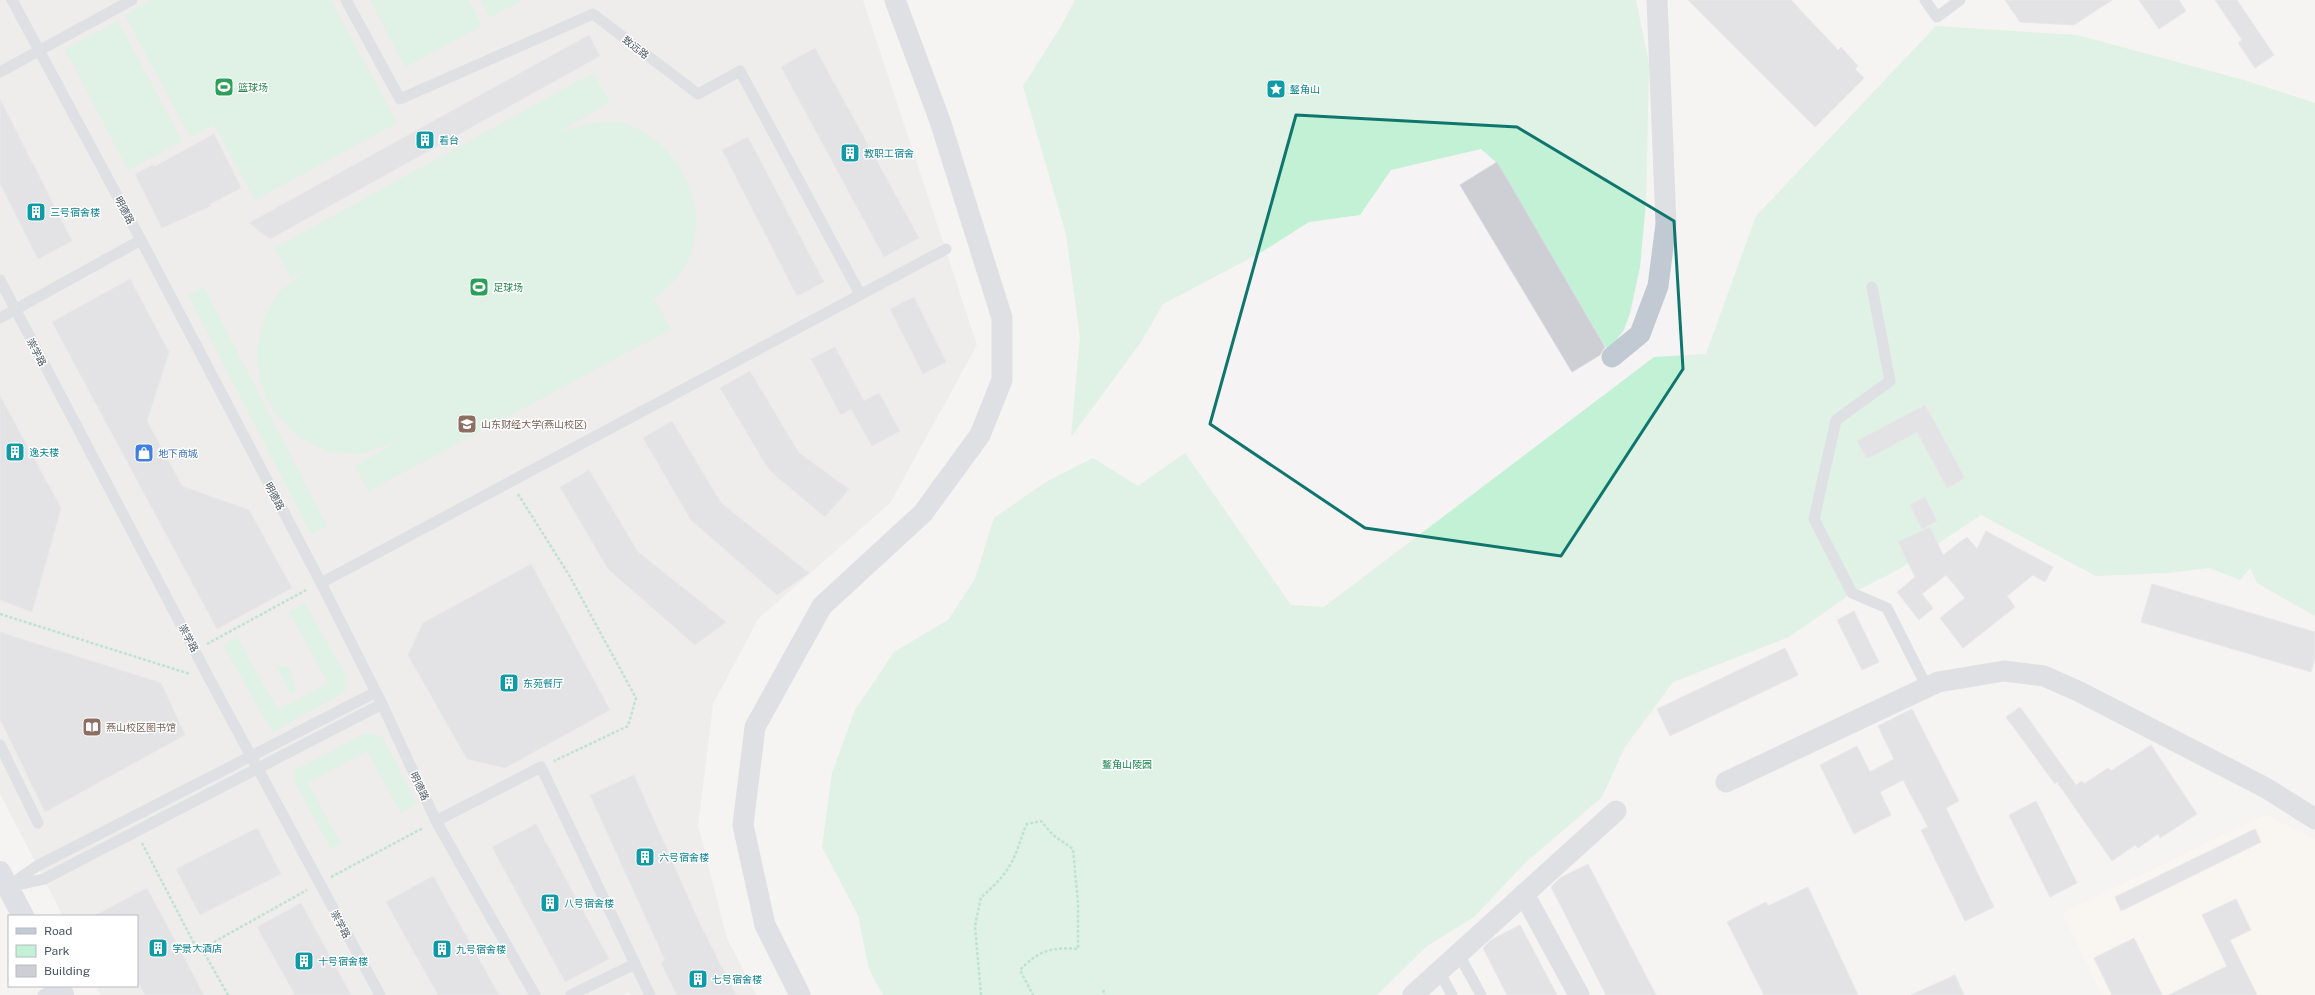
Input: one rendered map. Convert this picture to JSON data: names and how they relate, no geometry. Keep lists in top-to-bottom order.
{
  "streets": {
    "lane": ["致远路", "明德路", "崇学路"]
  },
  "parks": ["鳌角山陵园"],
  "places": {
    "sports": ["篮球场", "足球场"],
    "place": ["鏊角山"],
    "building": [
      "看台",
      "教职工宿舍",
      "三号宿舍楼",
      "逸夫楼",
      "东苑餐厅",
      "六号宿舍楼",
      "八号宿舍楼",
      "学景大酒店",
      "九号宿舍楼",
      "十号宿舍楼",
      "七号宿舍楼"
    ],
    "school or university": ["山东财经大学(燕山校区)"],
    "shop": ["地下商城"],
    "library": ["燕山校区图书馆"]
  },
  "legend": ["Road", "Park", "Building"]
}
